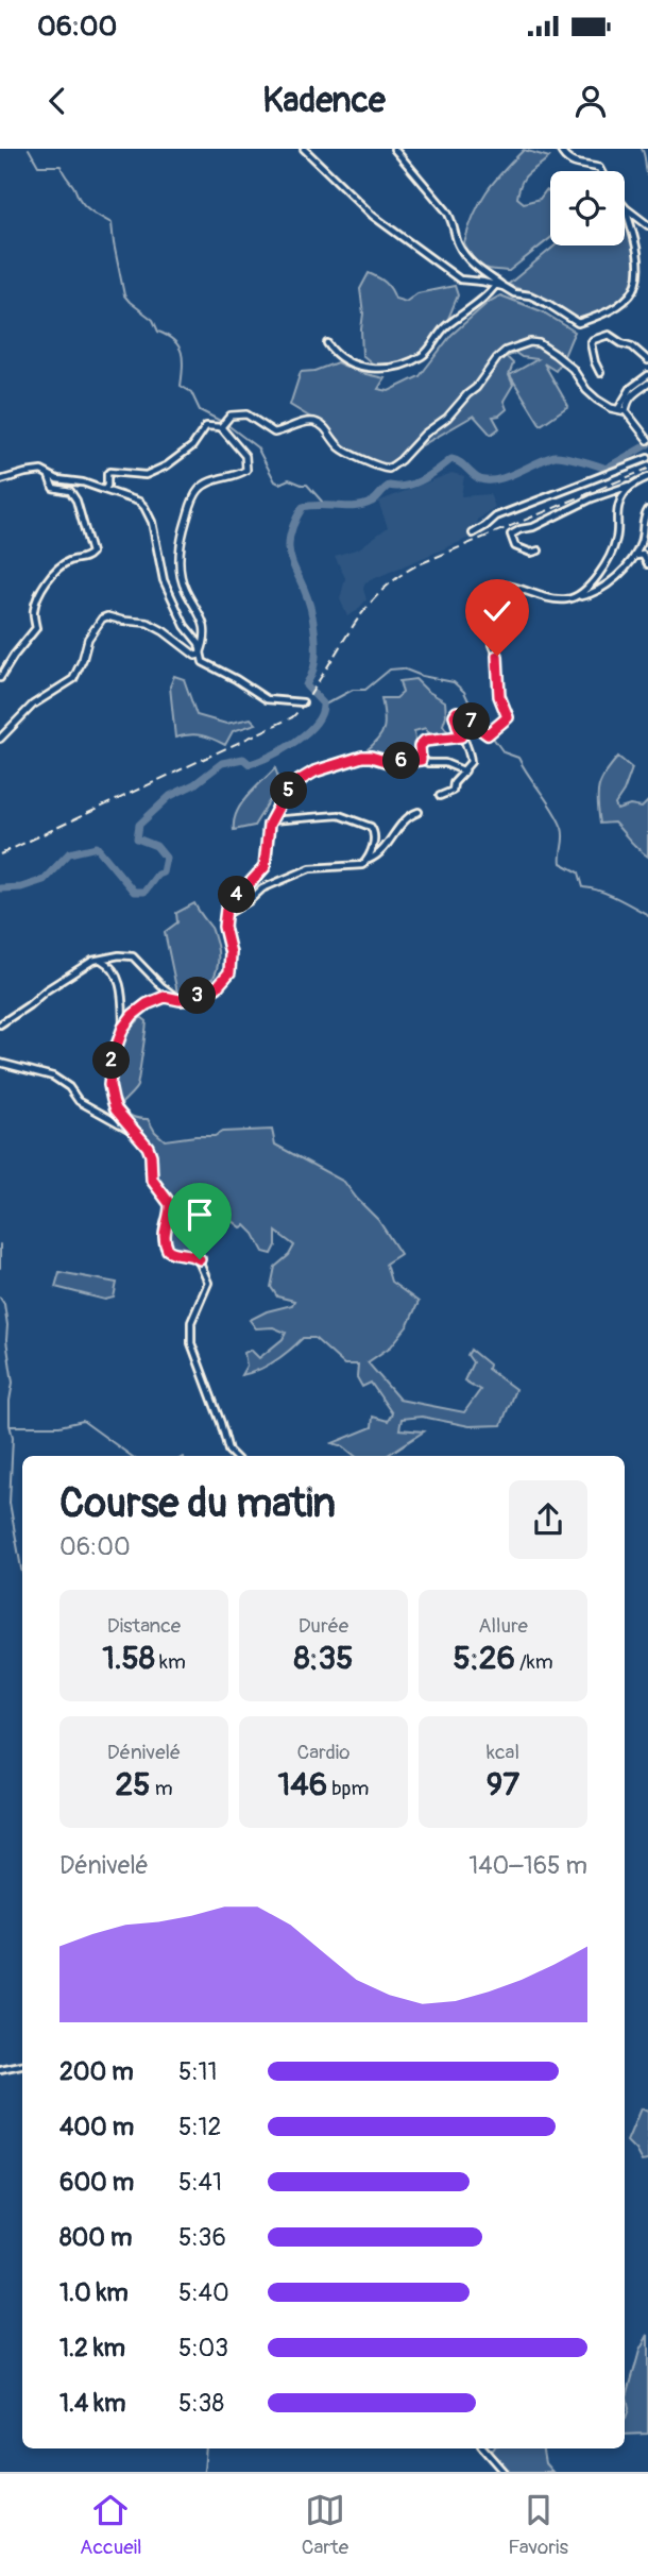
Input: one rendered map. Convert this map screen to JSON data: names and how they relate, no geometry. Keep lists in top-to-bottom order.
{
  "page": {
    "status": "06:00",
    "header": "Kadence",
    "pins": [
      "7",
      "6",
      "5",
      "4",
      "3",
      "2"
    ],
    "heading": ["Course du matin", "06:00"],
    "stats": [
      ["Distance", "1.58 km"],
      ["Durée", "8:35"],
      ["Allure", "5:26 /km"],
      ["Dénivelé", "25 m"],
      ["Cardio", "146 bpm"],
      ["kcal", "97"]
    ],
    "chart": ["Dénivelé", "140–165 m"],
    "list": [
      {
        "name": "200 m",
        "note": "5:11"
      },
      {
        "name": "400 m",
        "note": "5:12"
      },
      {
        "name": "600 m",
        "note": "5:41"
      },
      {
        "name": "800 m",
        "note": "5:36"
      },
      {
        "name": "1.0 km",
        "note": "5:40"
      },
      {
        "name": "1.2 km",
        "note": "5:03"
      },
      {
        "name": "1.4 km",
        "note": "5:38"
      }
    ],
    "tabs": ["Accueil", "Carte", "Favoris"]
  }
}
